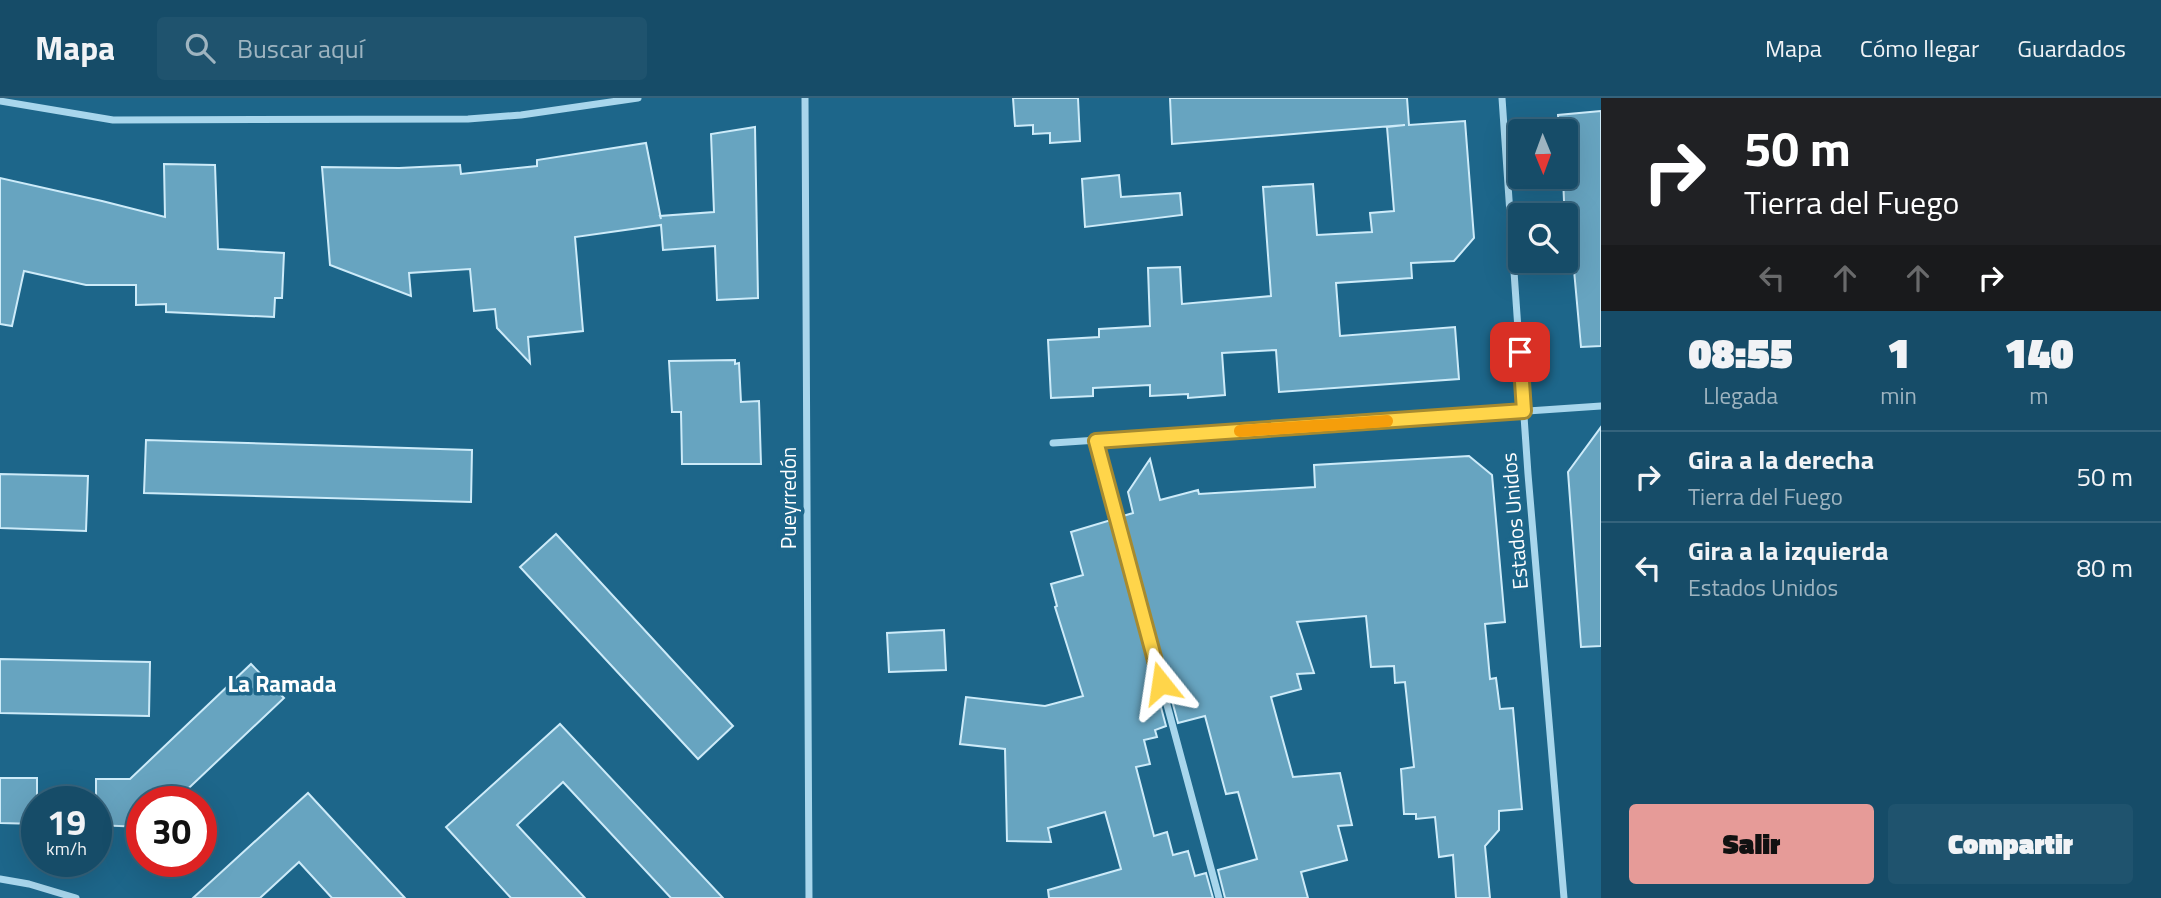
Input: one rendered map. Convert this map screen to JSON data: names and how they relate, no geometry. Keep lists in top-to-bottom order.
{
  "streets": {
    "street": ["Pueyrredón", "Estados Unidos"]
  },
  "districts": ["La Ramada"],
  "north": "bottom",
  "page": {
    "header": "Mapa",
    "search": "Buscar aquí",
    "nav": ["Mapa", "Cómo llegar", "Guardados"],
    "turn": ["50 m", "Tierra del Fuego"],
    "eta": [
      "08:55",
      "Llegada",
      "1",
      "min",
      "140",
      "m"
    ],
    "list": [
      {
        "name": "Gira a la derecha",
        "note": "Tierra del Fuego",
        "value": "50 m"
      },
      {
        "name": "Gira a la izquierda",
        "note": "Estados Unidos",
        "value": "80 m"
      }
    ],
    "speed": "19 km/h",
    "limit": "30",
    "buttons": ["Salir", "Compartir"]
  }
}
